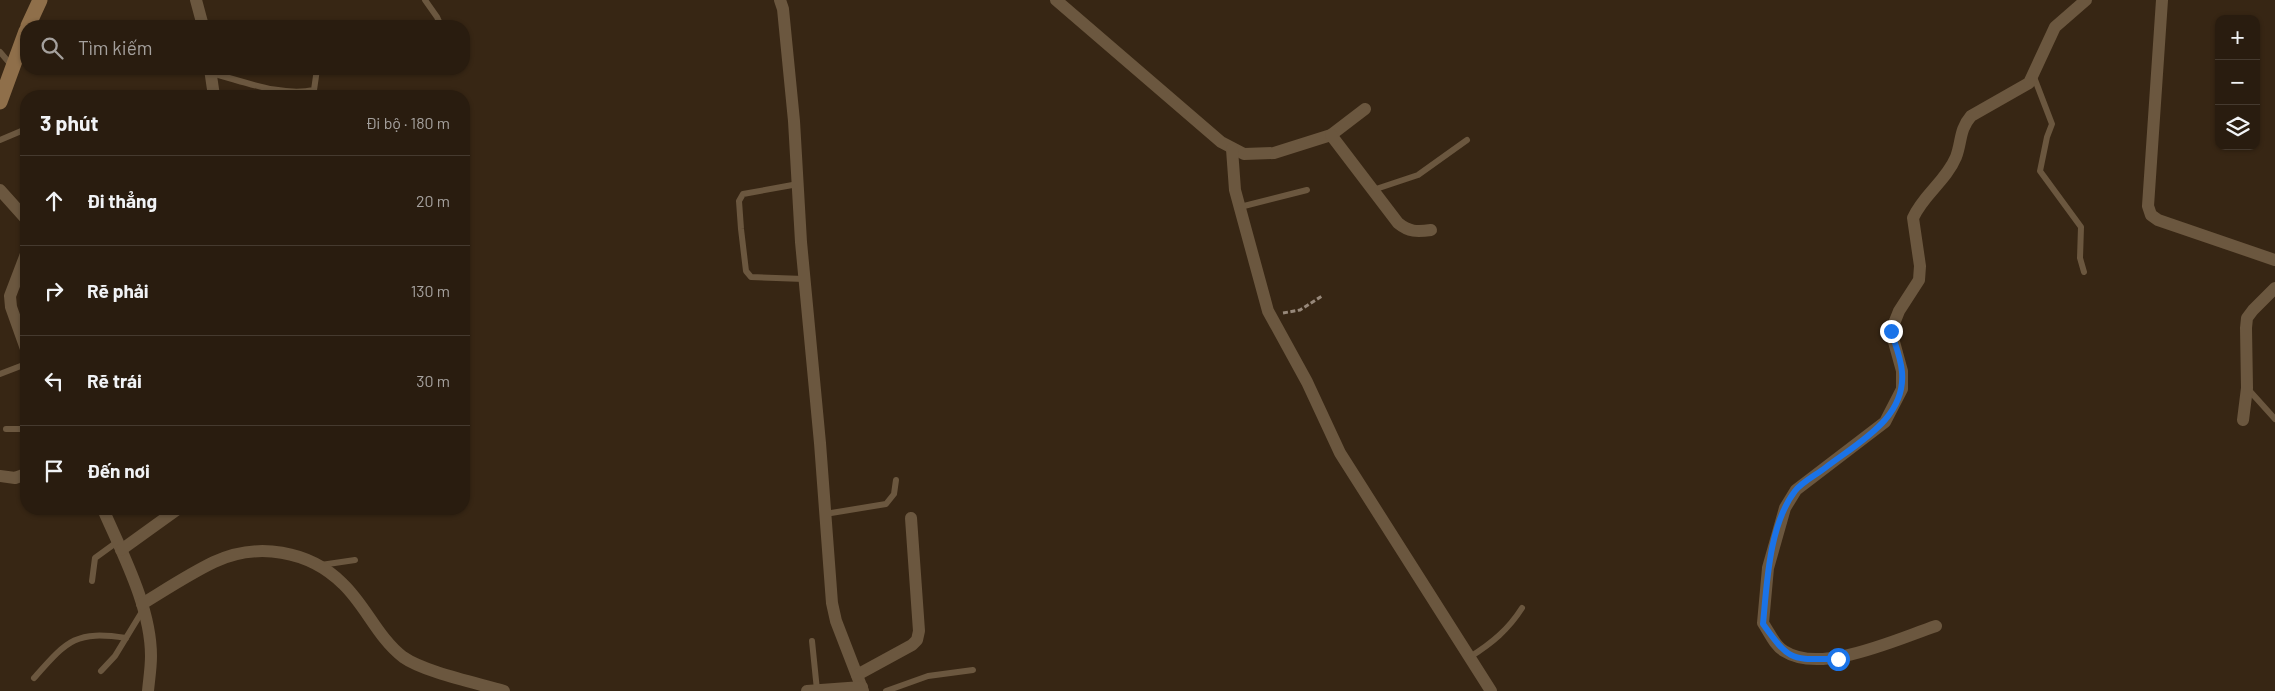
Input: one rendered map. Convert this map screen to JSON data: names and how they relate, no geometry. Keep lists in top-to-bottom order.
{
  "page": {
    "map_buttons": ["+", "−"],
    "search": "Tìm kiếm",
    "heading": ["3 phút", "Đi bộ · 180 m"],
    "list": [
      ["Đi thẳng", "20 m"],
      ["Rẽ phải", "130 m"],
      ["Rẽ trái", "30 m"],
      "Đến nơi"
    ]
  }
}
